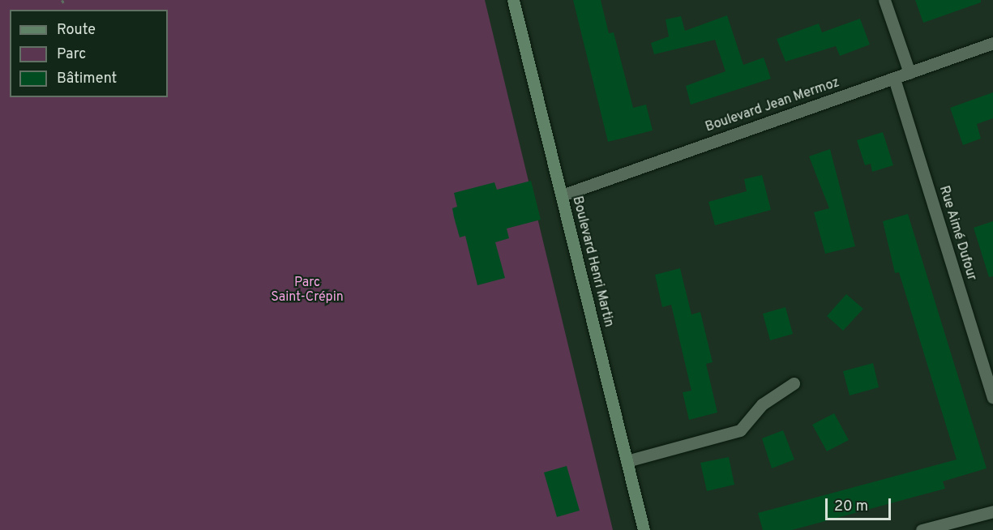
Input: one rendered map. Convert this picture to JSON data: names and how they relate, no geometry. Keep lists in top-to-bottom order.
{
  "streets": {
    "street": ["Boulevard Jean Mermoz", "Rue Aimé Dufour", "Boulevard Henri Martin"]
  },
  "crossings": [
    ["Boulevard Jean Mermoz", "Rue Aimé Dufour"],
    ["Boulevard Jean Mermoz", "Boulevard Henri Martin"]
  ],
  "parks": ["Parc Saint-Crépin"],
  "legend": ["Route", "Parc", "Bâtiment"],
  "scale_bar": "20 m"
}
